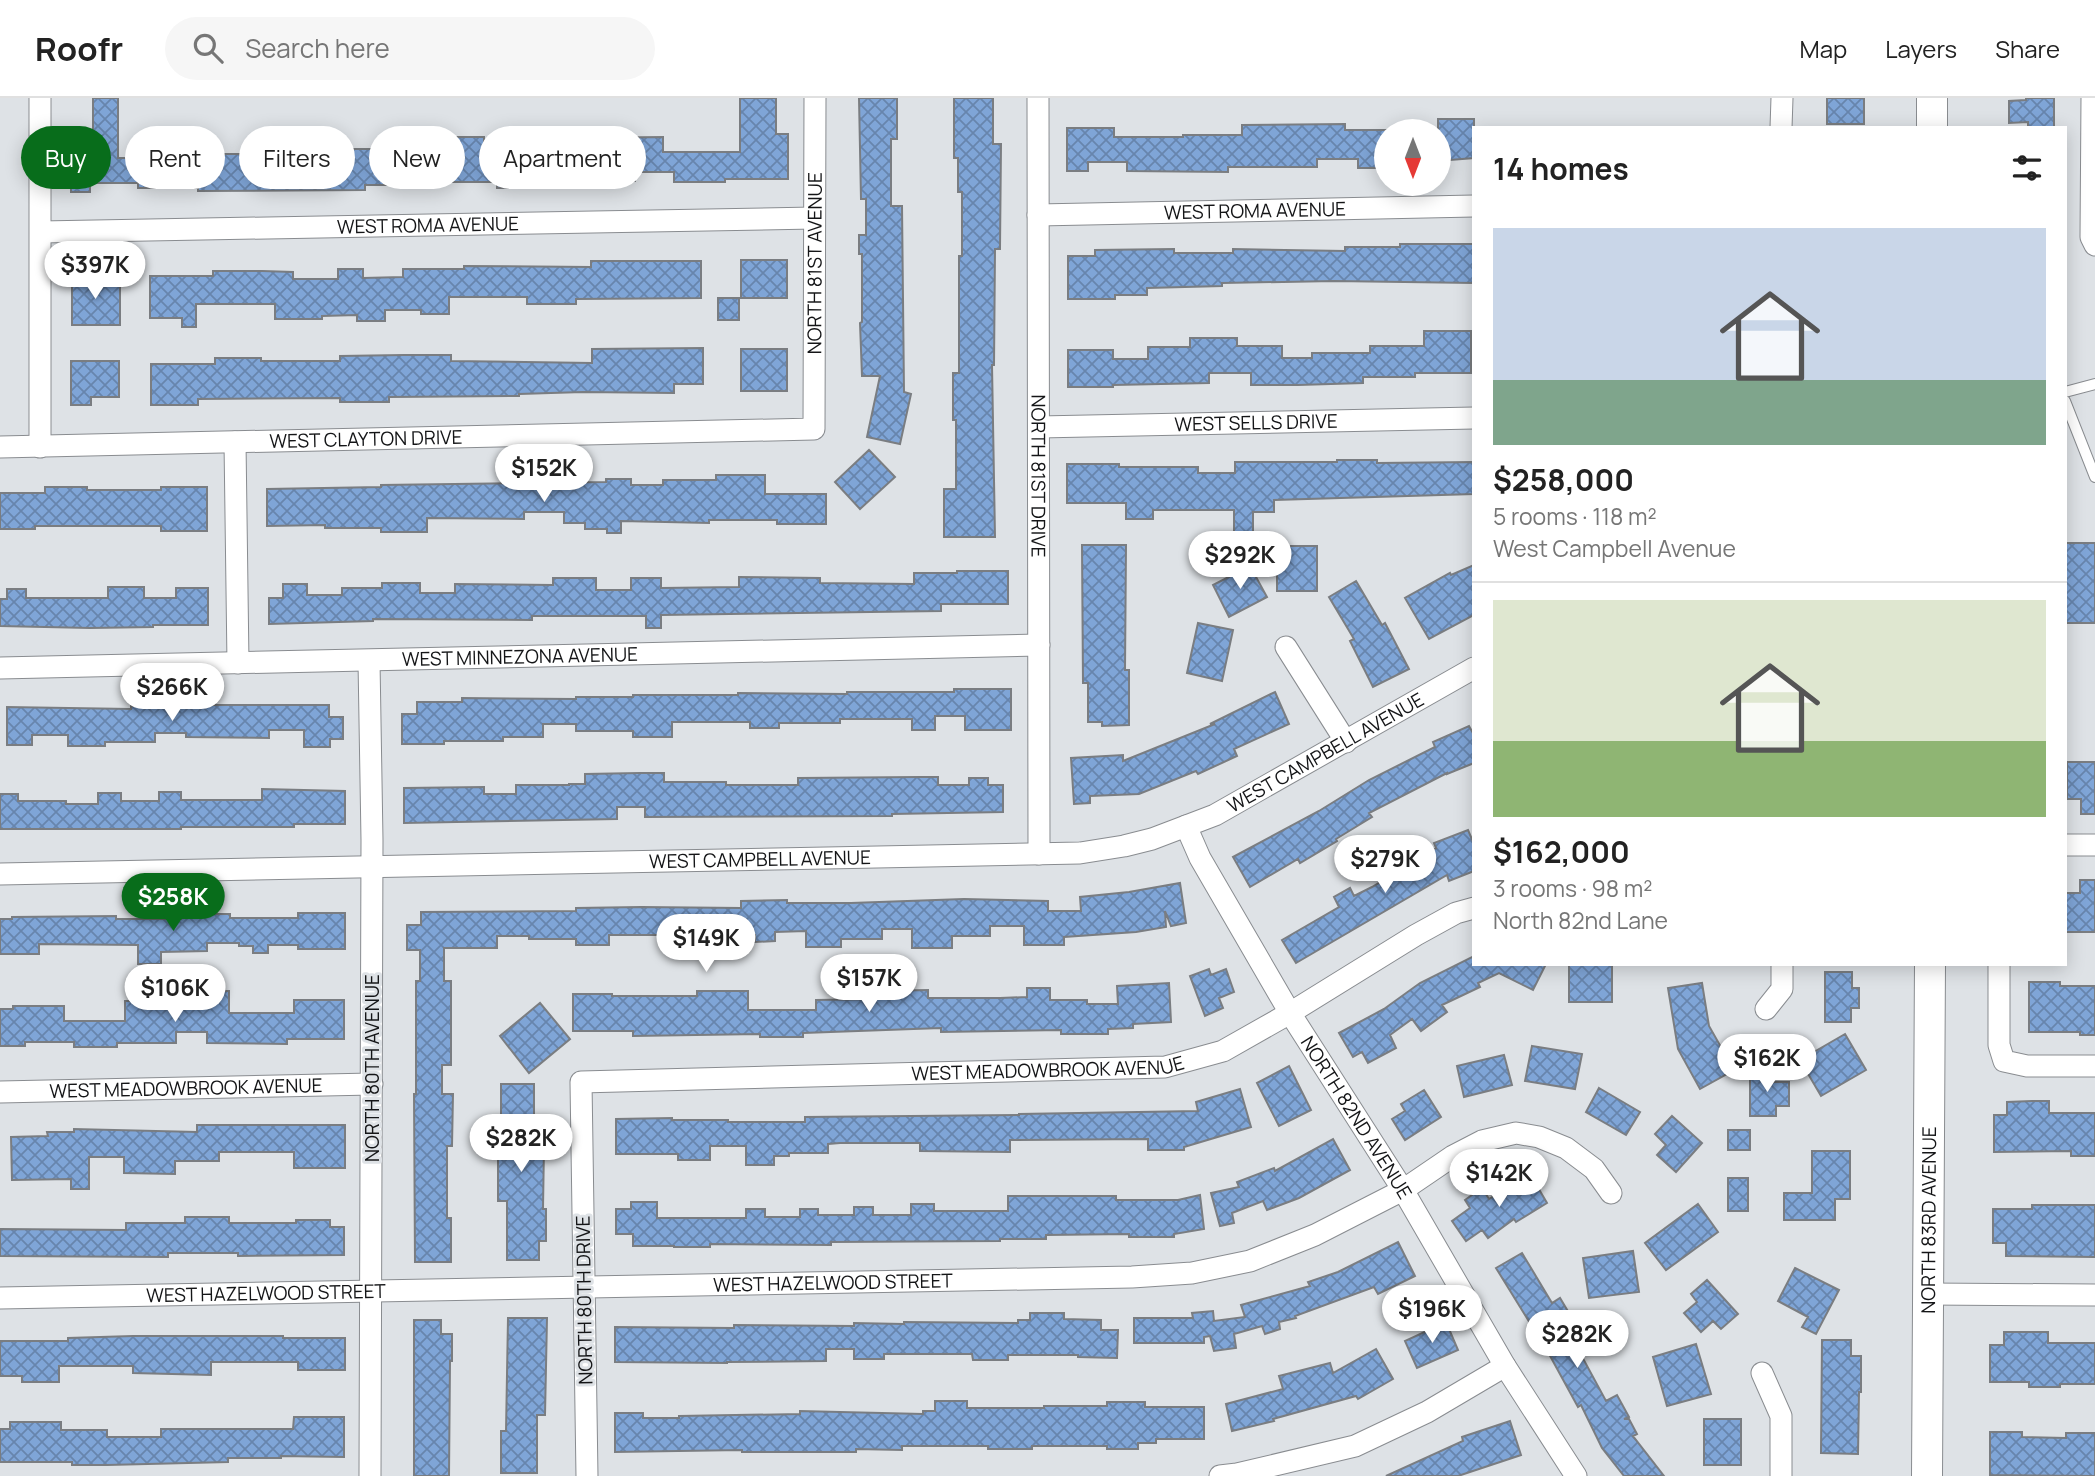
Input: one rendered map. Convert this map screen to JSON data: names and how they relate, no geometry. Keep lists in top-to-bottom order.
{
  "streets": {
    "main road": ["NORTH 83RD AVENUE"],
    "street": [
      "WEST ROMA AVENUE",
      "NORTH 81ST AVENUE",
      "WEST SELLS DRIVE",
      "WEST CLAYTON DRIVE",
      "NORTH 81ST DRIVE",
      "WEST MINNEZONA AVENUE",
      "WEST CAMPBELL AVENUE",
      "WEST MEADOWBROOK AVENUE",
      "NORTH 80TH AVENUE",
      "NORTH 82ND AVENUE",
      "WEST HAZELWOOD STREET",
      "NORTH 80TH DRIVE"
    ]
  },
  "crossings": [
    ["WEST ROMA AVENUE", "NORTH 81ST AVENUE"],
    ["WEST ROMA AVENUE", "NORTH 81ST DRIVE"],
    ["NORTH 81ST AVENUE", "WEST CLAYTON DRIVE"],
    ["WEST SELLS DRIVE", "NORTH 81ST DRIVE"],
    ["NORTH 81ST DRIVE", "WEST MINNEZONA AVENUE"],
    ["NORTH 81ST DRIVE", "WEST CAMPBELL AVENUE"],
    ["WEST MINNEZONA AVENUE", "NORTH 80TH AVENUE"],
    ["WEST CAMPBELL AVENUE", "NORTH 80TH AVENUE"],
    ["WEST CAMPBELL AVENUE", "NORTH 82ND AVENUE"],
    ["WEST MEADOWBROOK AVENUE", "NORTH 80TH AVENUE"],
    ["WEST MEADOWBROOK AVENUE", "NORTH 82ND AVENUE"],
    ["WEST MEADOWBROOK AVENUE", "NORTH 80TH DRIVE"],
    ["NORTH 80TH AVENUE", "WEST HAZELWOOD STREET"],
    ["NORTH 82ND AVENUE", "WEST HAZELWOOD STREET"],
    ["WEST HAZELWOOD STREET", "NORTH 80TH DRIVE"]
  ],
  "north": "bottom",
  "page": {
    "header": "Roofr",
    "search": "Search here",
    "nav": ["Map", "Layers", "Share"],
    "chip": [
      "Buy",
      "Rent",
      "Filters",
      "New",
      "Apartment"
    ],
    "heading": "14 homes",
    "list": [
      {
        "name": "$258,000",
        "note": "5 rooms · 118 m² · West Campbell Avenue"
      },
      {
        "name": "$162,000",
        "note": "3 rooms · 98 m² · North 82nd Lane"
      }
    ],
    "price": [
      "$397K",
      "$152K",
      "$292K",
      "$266K",
      "$279K",
      "$258K",
      "$149K",
      "$157K",
      "$106K",
      "$162K",
      "$282K",
      "$142K",
      "$196K",
      "$282K"
    ]
  }
}
